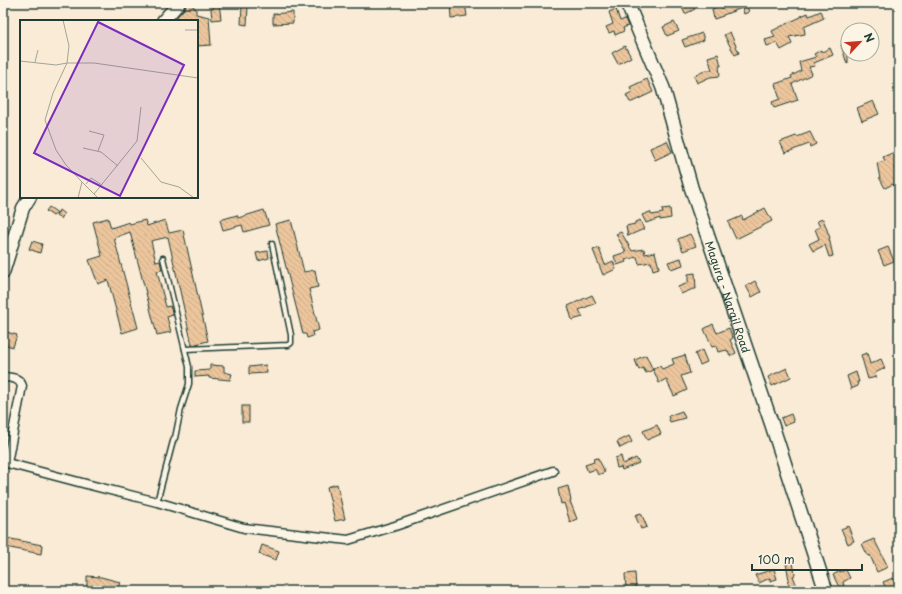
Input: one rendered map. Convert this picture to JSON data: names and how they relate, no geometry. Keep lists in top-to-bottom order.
{
  "streets": {
    "main road": ["Magura - Narail Road"]
  },
  "scale_bar": "100 m",
  "north": "top right"
}
